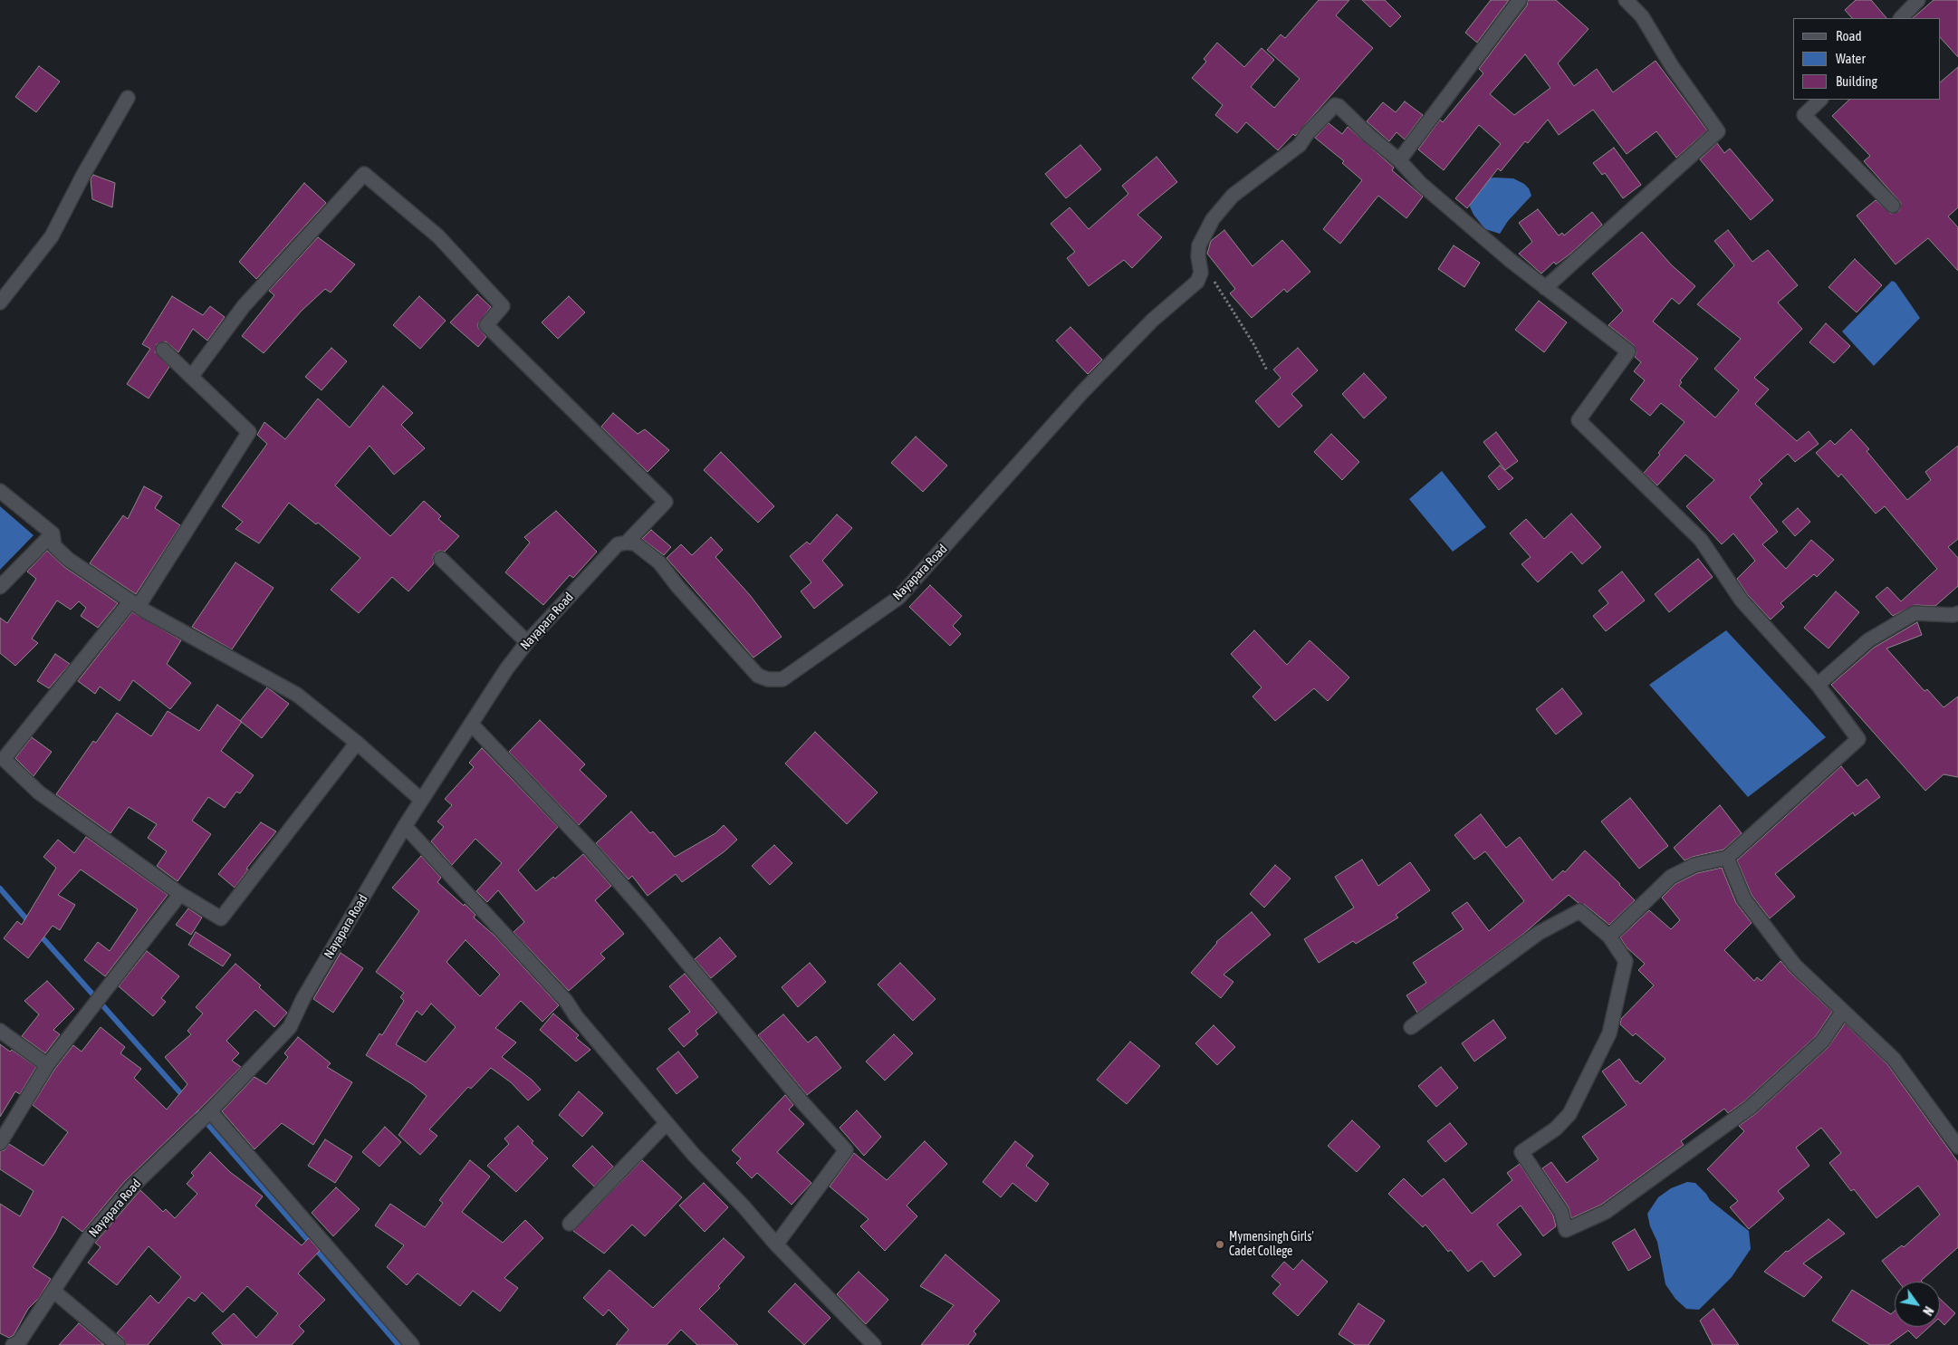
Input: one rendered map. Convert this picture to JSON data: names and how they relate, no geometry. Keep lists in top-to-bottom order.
{
  "streets": {
    "street": ["Nayapara Road"]
  },
  "places": ["Mymensingh Girls' Cadet College"],
  "legend": ["Road", "Water", "Building"],
  "north": "bottom right"
}
